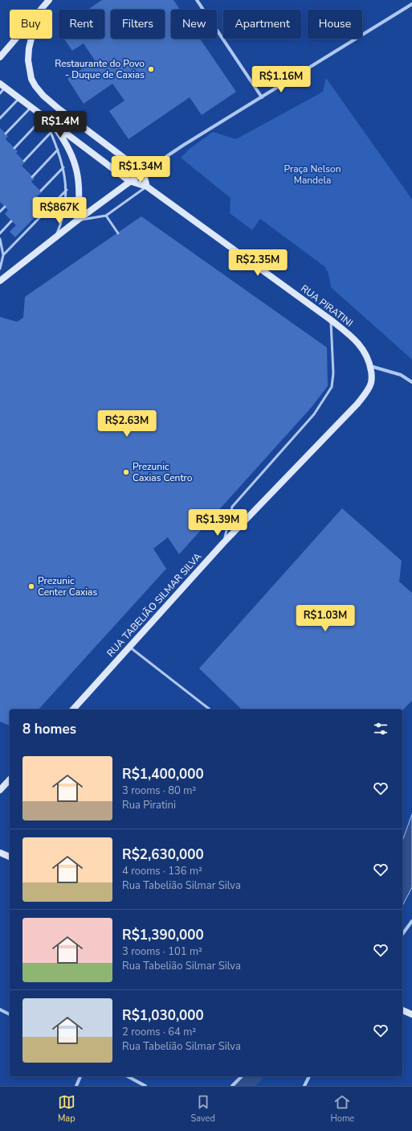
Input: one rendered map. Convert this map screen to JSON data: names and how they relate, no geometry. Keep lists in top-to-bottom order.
{
  "streets": {
    "main road": ["RUA PIRATINI", "RUA TABELIÃO SILMAR SILVA"]
  },
  "crossings": [
    ["RUA PIRATINI", "RUA TABELIÃO SILMAR SILVA"]
  ],
  "parks": ["Praça Nelson Mandela"],
  "places": ["Restaurante do Povo - Duque de Caxias", "Prezunic Caxias Centro", "Prezunic Center Caxias"],
  "page": {
    "chip": [
      "Buy",
      "Rent",
      "Filters",
      "New",
      "Apartment",
      "House"
    ],
    "price": [
      "R$1.16M",
      "R$1.4M",
      "R$1.34M",
      "R$867K",
      "R$2.35M",
      "R$2.63M",
      "R$1.39M",
      "R$1.03M"
    ],
    "heading": "8 homes",
    "list": [
      {
        "name": "R$1,400,000",
        "note": "3 rooms · 80 m² · Rua Piratini"
      },
      {
        "name": "R$2,630,000",
        "note": "4 rooms · 136 m² · Rua Tabelião Silmar Silva"
      },
      {
        "name": "R$1,390,000",
        "note": "3 rooms · 101 m² · Rua Tabelião Silmar Silva"
      },
      {
        "name": "R$1,030,000",
        "note": "2 rooms · 64 m² · Rua Tabelião Silmar Silva"
      }
    ],
    "tabs": ["Map", "Saved", "Home"]
  }
}
